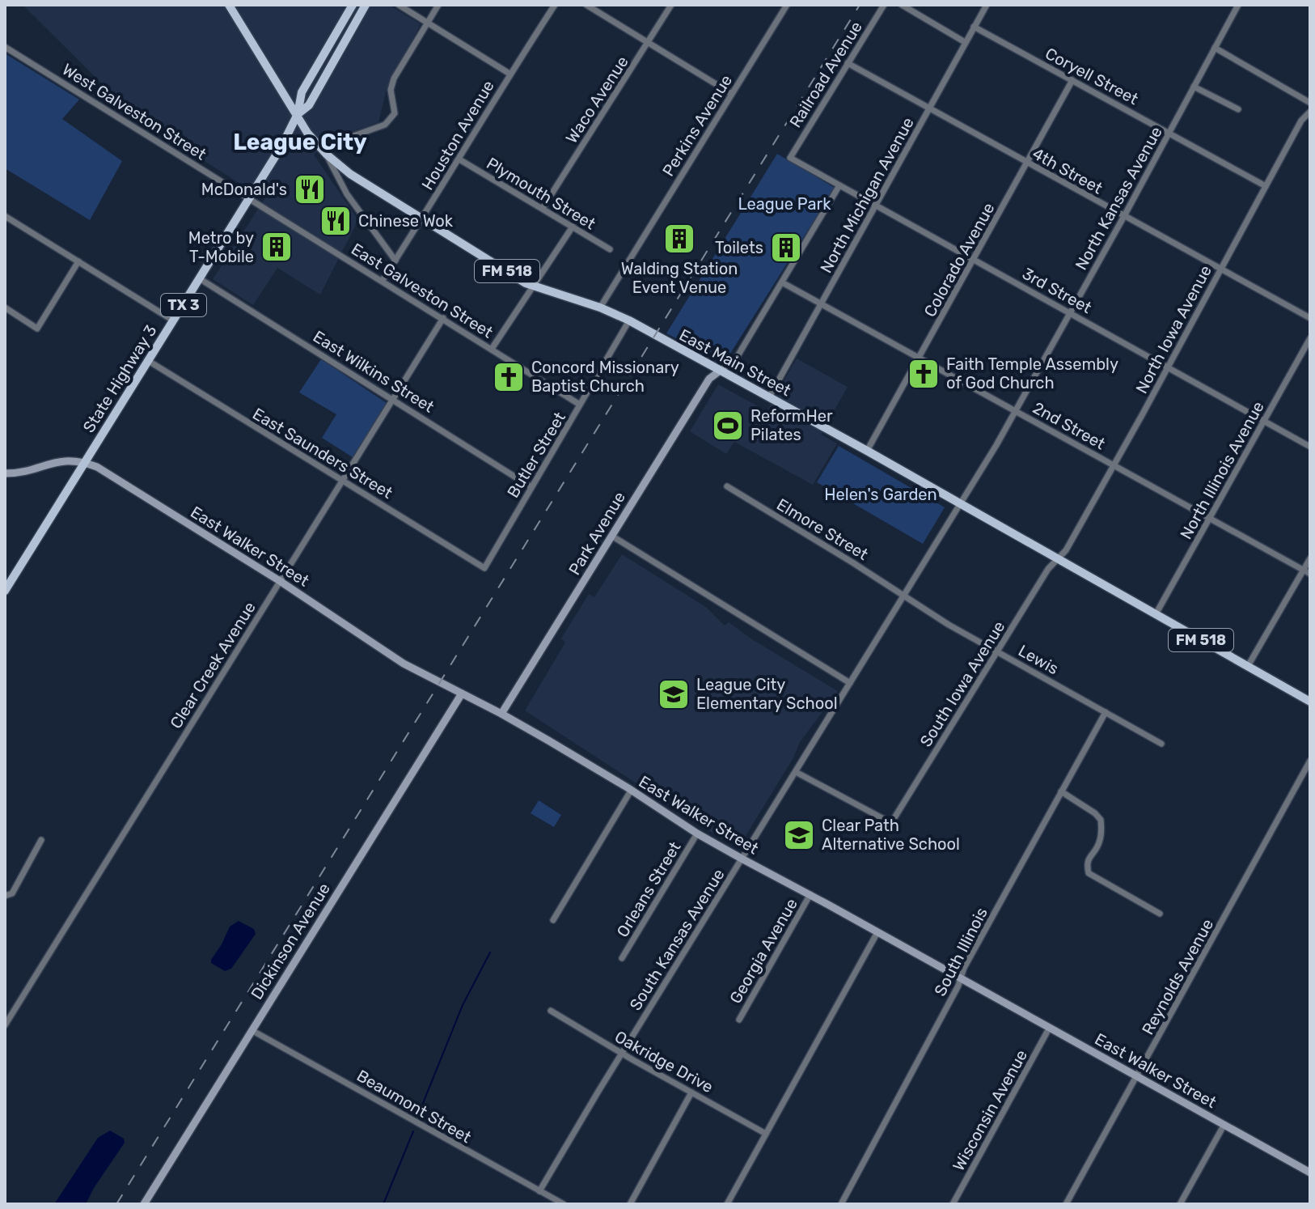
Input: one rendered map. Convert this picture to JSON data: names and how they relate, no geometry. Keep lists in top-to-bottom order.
{
  "streets": {
    "main road": [
      "FM 518",
      "TX 3",
      "East Main Street",
      "State Highway 3"
    ],
    "street": [
      "Railroad Avenue",
      "Coryell Street",
      "Waco Avenue",
      "West Galveston Street",
      "Perkins Avenue",
      "Houston Avenue",
      "4th Street",
      "Plymouth Street",
      "North Michigan Avenue",
      "North Kansas Avenue",
      "Colorado Avenue",
      "East Galveston Street",
      "3rd Street",
      "North Iowa Avenue",
      "East Wilkins Street",
      "2nd Street",
      "East Saunders Street",
      "Butler Street",
      "North Illinois Avenue",
      "Elmore Street",
      "Park Avenue",
      "East Walker Street",
      "Lewis",
      "Clear Creek Avenue",
      "South Iowa Avenue",
      "Orleans Street",
      "South Kansas Avenue",
      "Dickinson Avenue",
      "Georgia Avenue",
      "South Illinois",
      "Reynolds Avenue",
      "Oakridge Drive",
      "Beaumont Street",
      "Wisconsin Avenue"
    ]
  },
  "crossings": [
    ["Railroad Avenue", "4th Street"],
    ["Railroad Avenue", "3rd Street"],
    ["Coryell Street", "North Michigan Avenue"],
    ["Coryell Street", "North Kansas Avenue"],
    ["Coryell Street", "Colorado Avenue"],
    ["Coryell Street", "North Iowa Avenue"],
    ["Waco Avenue", "Plymouth Street"],
    ["West Galveston Street", "East Galveston Street"],
    ["West Galveston Street", "State Highway 3"],
    ["Perkins Avenue", "East Main Street"],
    ["Houston Avenue", "Plymouth Street"],
    ["Houston Avenue", "East Galveston Street"],
    ["Houston Avenue", "East Main Street"],
    ["4th Street", "North Michigan Avenue"],
    ["4th Street", "North Kansas Avenue"],
    ["4th Street", "Colorado Avenue"],
    ["4th Street", "North Iowa Avenue"],
    ["North Michigan Avenue", "3rd Street"],
    ["North Michigan Avenue", "East Main Street"],
    ["North Michigan Avenue", "2nd Street"],
    ["North Kansas Avenue", "3rd Street"],
    ["North Kansas Avenue", "East Main Street"],
    ["North Kansas Avenue", "2nd Street"],
    ["North Kansas Avenue", "South Kansas Avenue"],
    ["Colorado Avenue", "3rd Street"],
    ["Colorado Avenue", "East Main Street"],
    ["Colorado Avenue", "2nd Street"],
    ["FM 518", "East Main Street"],
    ["FM 518", "State Highway 3"],
    ["East Galveston Street", "State Highway 3"],
    ["East Galveston Street", "Butler Street"],
    ["East Galveston Street", "Clear Creek Avenue"],
    ["3rd Street", "North Iowa Avenue"],
    ["3rd Street", "North Illinois Avenue"],
    ["North Iowa Avenue", "East Main Street"],
    ["North Iowa Avenue", "2nd Street"],
    ["North Iowa Avenue", "South Iowa Avenue"],
    ["East Main Street", "State Highway 3"],
    ["East Main Street", "Butler Street"],
    ["East Main Street", "North Illinois Avenue"],
    ["East Main Street", "Park Avenue"],
    ["East Main Street", "South Iowa Avenue"],
    ["East Main Street", "South Kansas Avenue"],
    ["East Wilkins Street", "State Highway 3"],
    ["East Wilkins Street", "Butler Street"],
    ["East Wilkins Street", "Clear Creek Avenue"],
    ["State Highway 3", "East Saunders Street"],
    ["State Highway 3", "East Walker Street"],
    ["2nd Street", "North Illinois Avenue"],
    ["East Saunders Street", "Butler Street"],
    ["East Saunders Street", "Clear Creek Avenue"],
    ["Elmore Street", "Lewis"],
    ["Elmore Street", "South Kansas Avenue"],
    ["Park Avenue", "East Walker Street"],
    ["East Walker Street", "Clear Creek Avenue"],
    ["East Walker Street", "Orleans Street"],
    ["East Walker Street", "South Kansas Avenue"],
    ["East Walker Street", "Dickinson Avenue"],
    ["East Walker Street", "Georgia Avenue"],
    ["East Walker Street", "South Illinois"],
    ["East Walker Street", "Reynolds Avenue"],
    ["East Walker Street", "Wisconsin Avenue"],
    ["Lewis", "South Iowa Avenue"],
    ["Lewis", "South Kansas Avenue"],
    ["Lewis", "South Illinois"],
    ["South Iowa Avenue", "South Kansas Avenue"],
    ["South Kansas Avenue", "Oakridge Drive"],
    ["South Kansas Avenue", "Beaumont Street"],
    ["Dickinson Avenue", "Beaumont Street"]
  ],
  "districts": ["League City"],
  "parks": ["League Park", "Helen's Garden"],
  "places": {
    "restaurant": ["McDonald's", "Chinese Wok"],
    "building": ["Walding Station Event Venue", "Metro by T-Mobile", "Toilets"],
    "church": ["Faith Temple Assembly of God Church", "Concord Missionary Baptist Church"],
    "sports": ["ReformHer Pilates"],
    "school or university": ["League City Elementary School", "Clear Path Alternative School"]
  }
}
